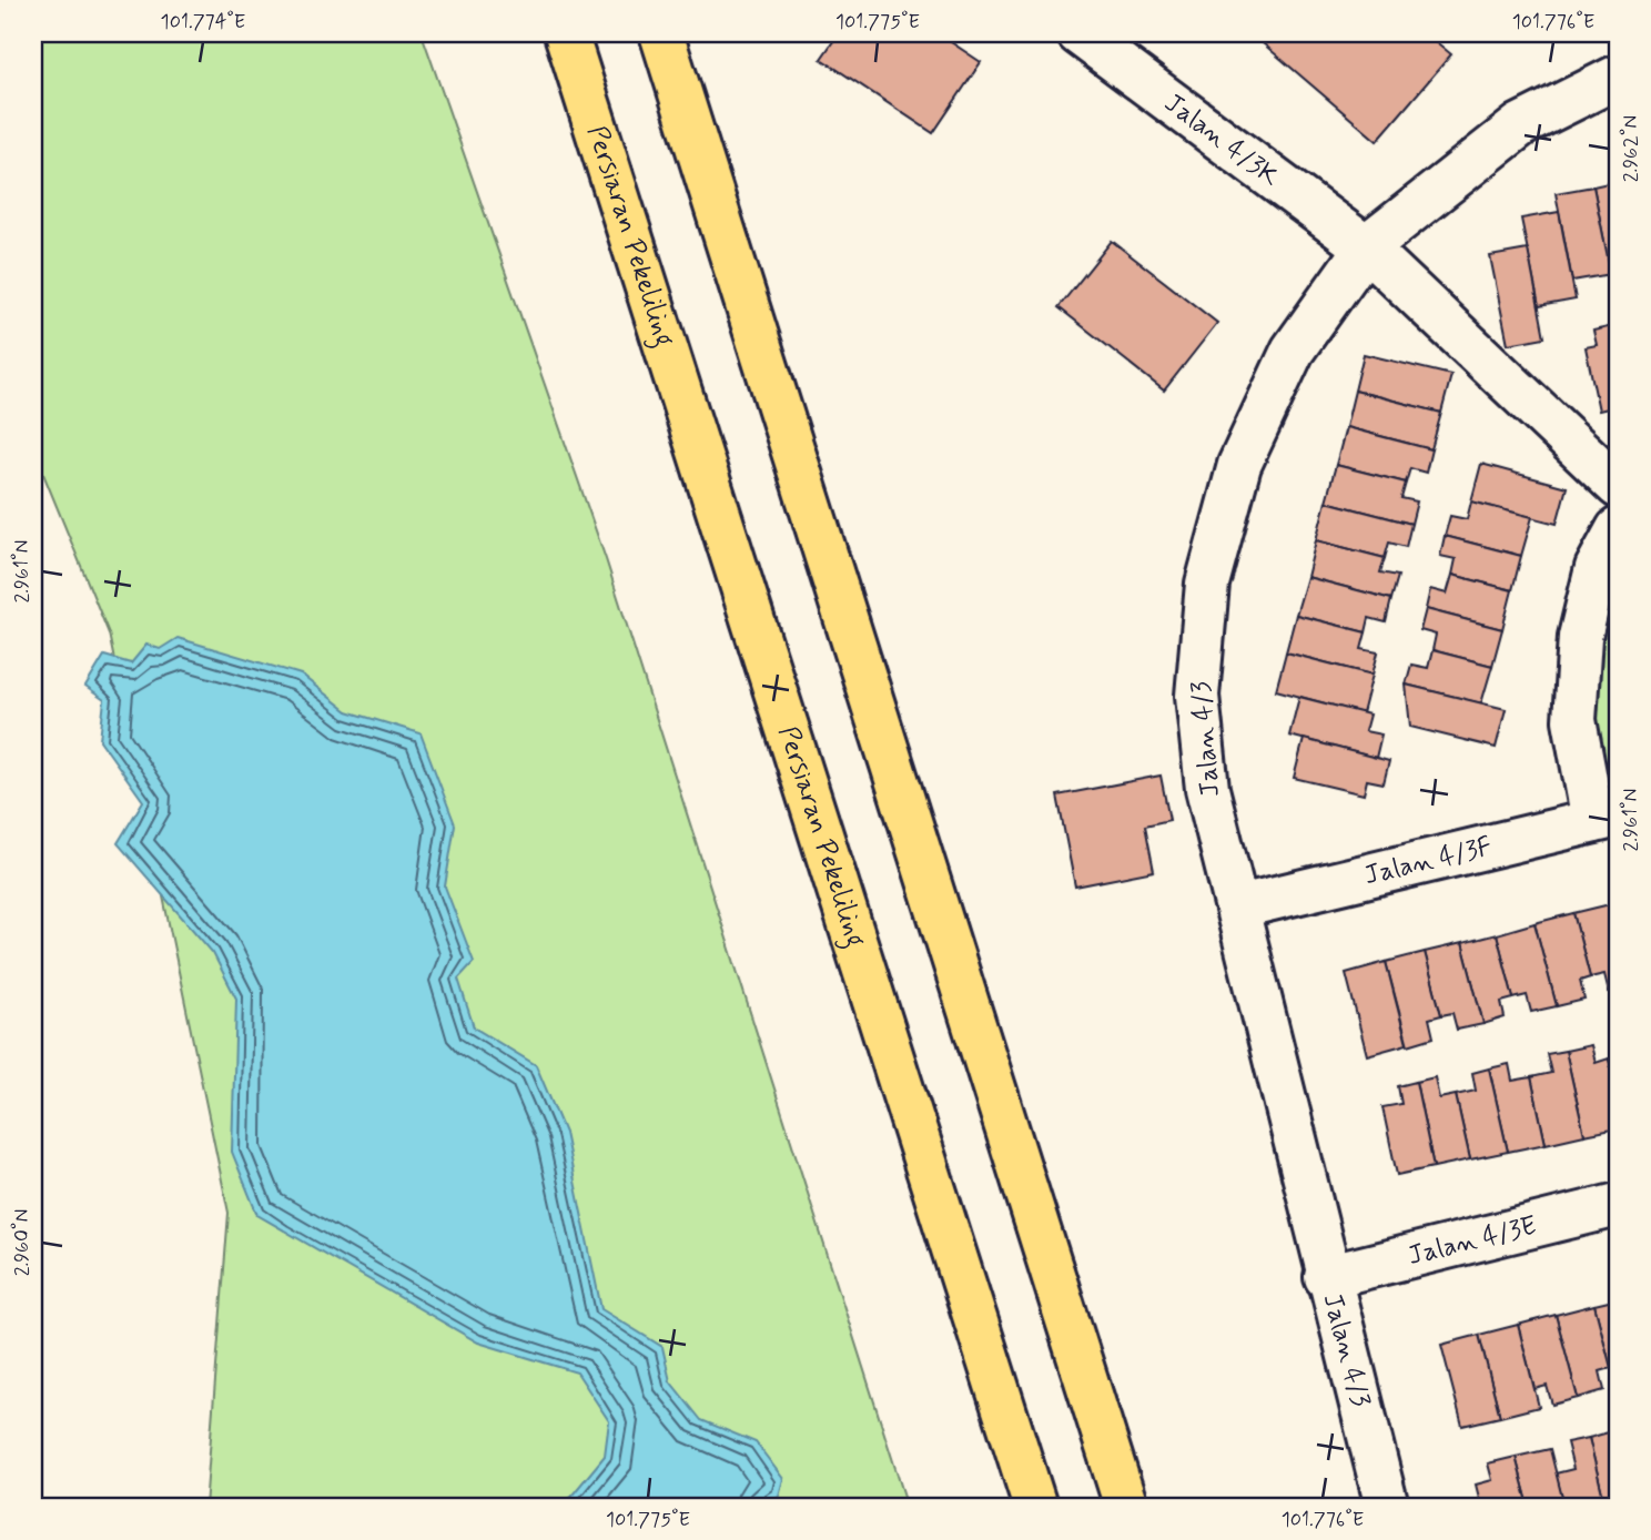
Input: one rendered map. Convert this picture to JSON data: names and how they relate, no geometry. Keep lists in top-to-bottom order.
{
  "streets": {
    "main road": ["Persiaran Pekeliling"],
    "street": [
      "Jalan 4/3K",
      "Jalan 4/3",
      "Jalan 4/3F",
      "Jalan 4/3E"
    ]
  },
  "crossings": [
    ["Jalan 4/3K", "Jalan 4/3"],
    ["Jalan 4/3", "Jalan 4/3F"],
    ["Jalan 4/3", "Jalan 4/3E"]
  ],
  "coordinates": [
    "101.774°E",
    "101.775°E",
    "101.776°E",
    "2.962°N",
    "2.961°N",
    "2.960°N"
  ]
}
